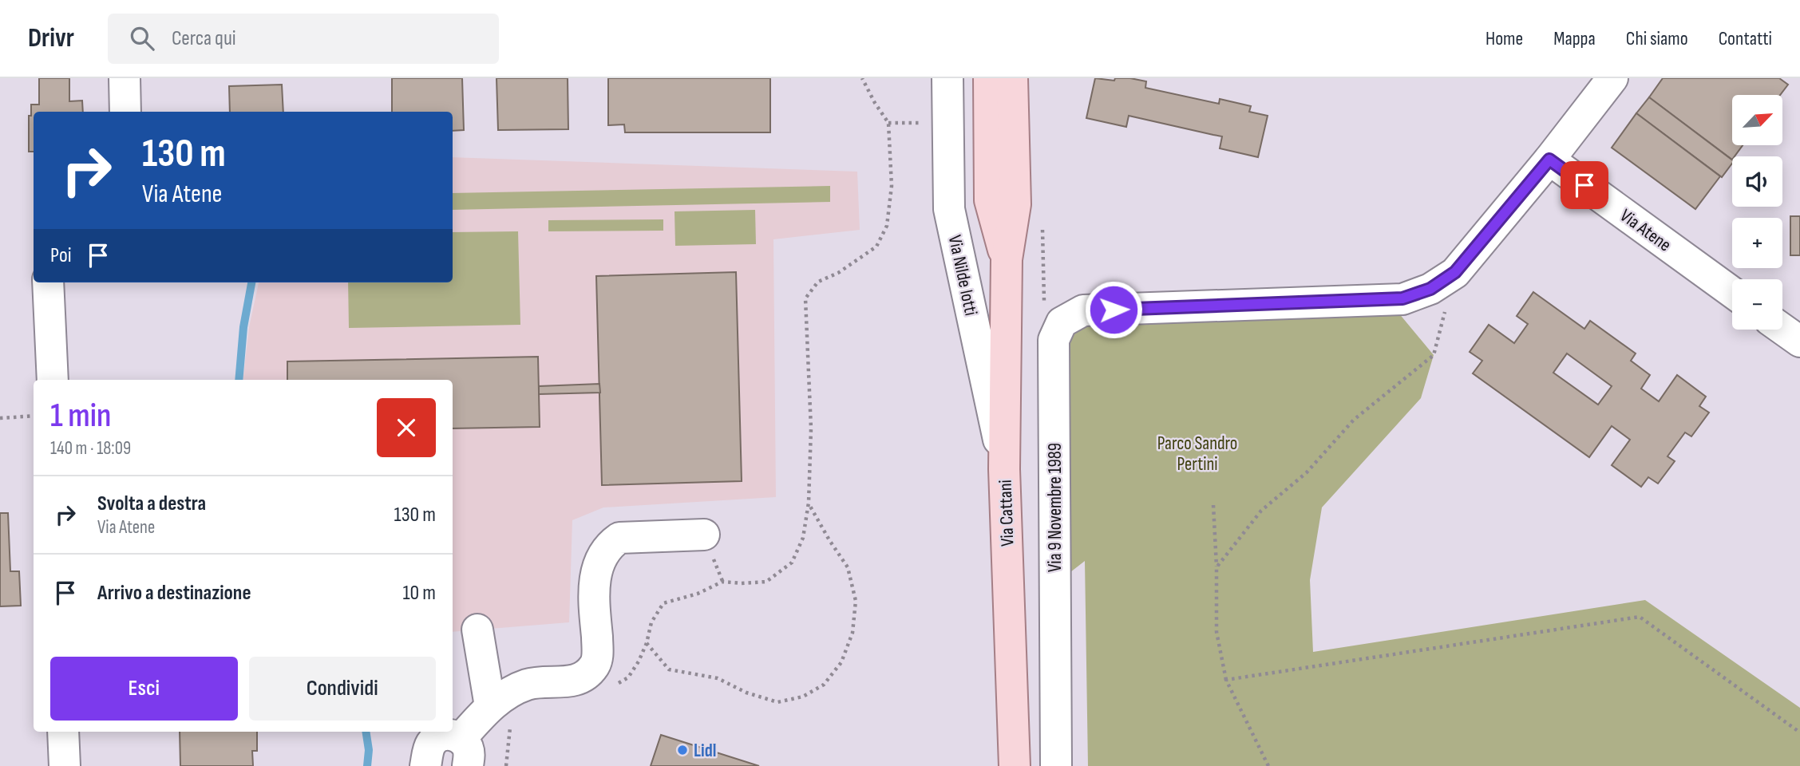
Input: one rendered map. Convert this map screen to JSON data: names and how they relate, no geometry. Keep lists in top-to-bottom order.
{
  "streets": {
    "main road": ["Via Cattani"],
    "street": ["Via Atene", "Via Nilde Iotti", "Via 9 Novembre 1989"]
  },
  "crossings": [
    ["Via Atene", "Via 9 Novembre 1989"],
    ["Via Nilde Iotti", "Via Cattani"]
  ],
  "parks": ["Parco Sandro Pertini"],
  "places": ["Lidl"],
  "north": "top right",
  "page": {
    "header": "Drivr",
    "search": "Cerca qui",
    "nav": [
      "Home",
      "Mappa",
      "Chi siamo",
      "Contatti"
    ],
    "map_buttons": ["+", "−"],
    "turn": ["130 m", "Via Atene"],
    "then": "Poi",
    "heading": ["1 min", "140 m · 18:09"],
    "list": [
      {
        "name": "Svolta a destra",
        "note": "Via Atene",
        "value": "130 m"
      },
      {
        "name": "Arrivo a destinazione",
        "value": "10 m"
      }
    ],
    "buttons": ["Esci", "Condividi"]
  }
}
